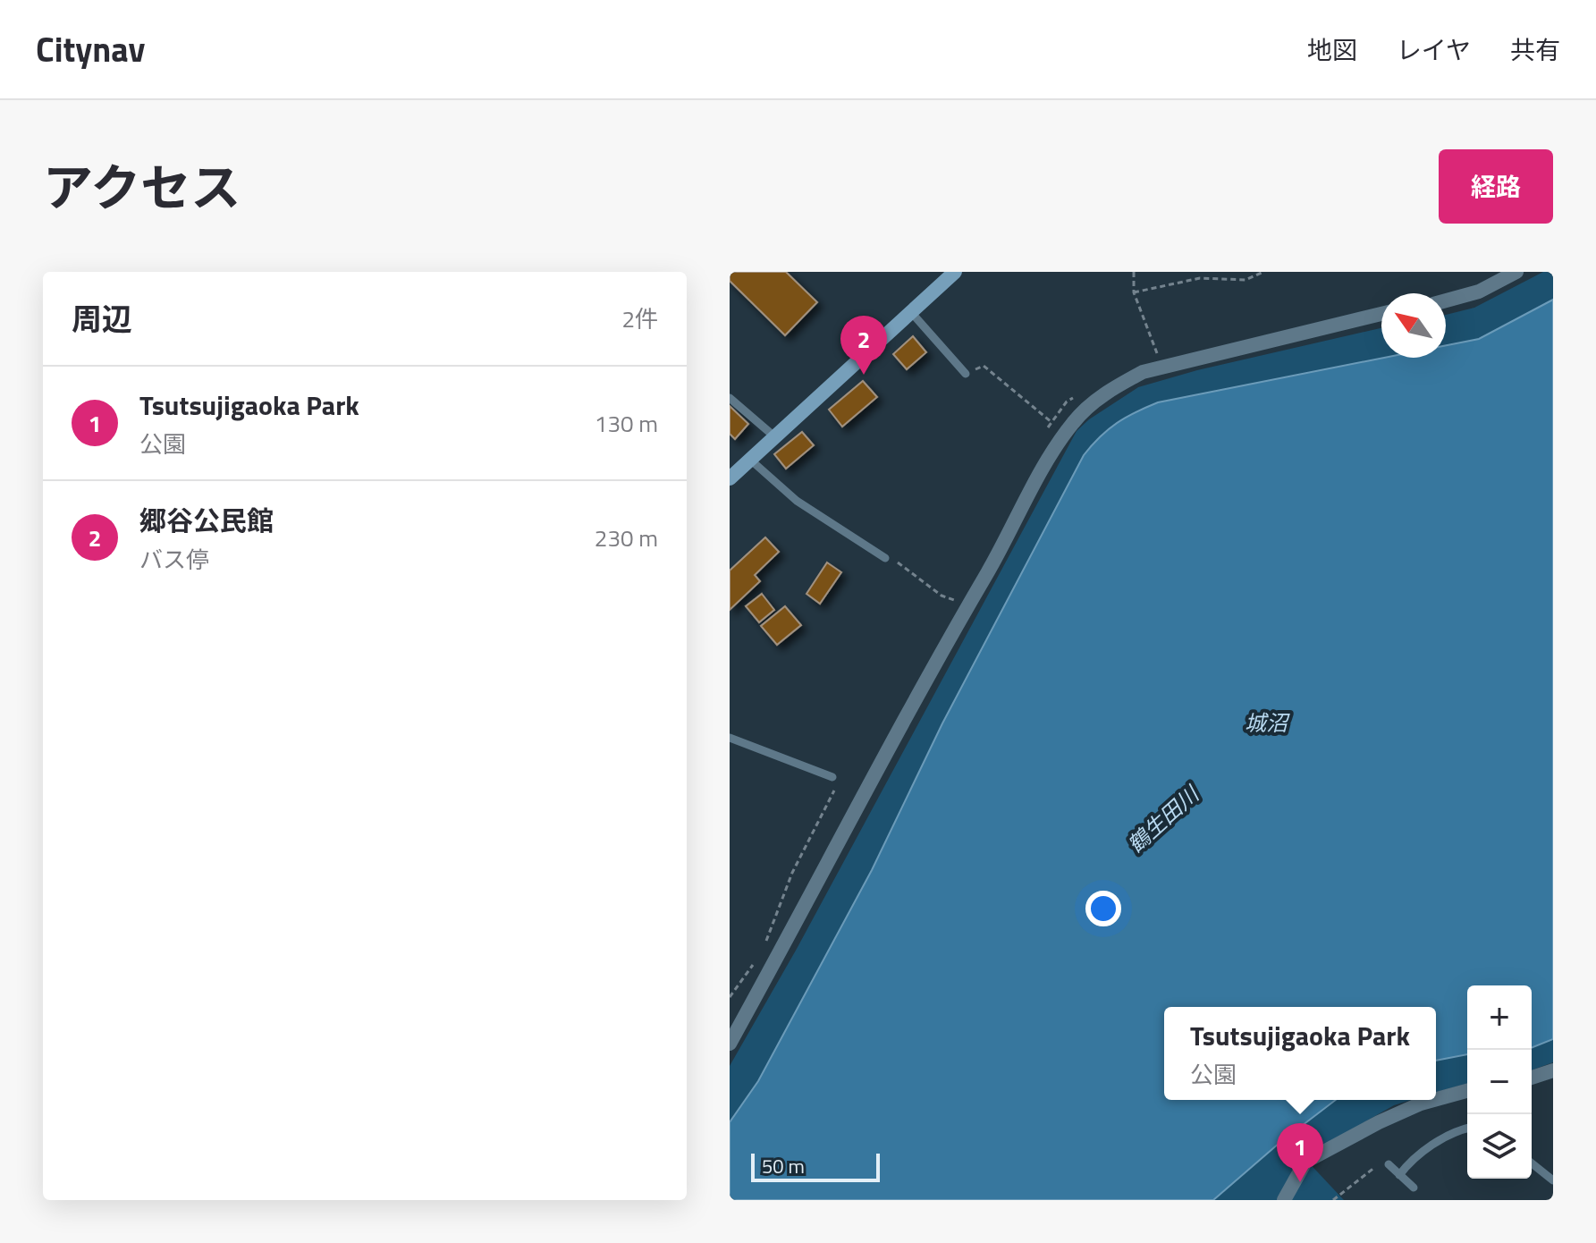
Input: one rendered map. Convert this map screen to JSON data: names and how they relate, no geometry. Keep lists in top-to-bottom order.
{
  "water": ["城沼", "鶴生田川"],
  "scale_bar": "50 m",
  "north": "top left",
  "page": {
    "header": "Citynav",
    "nav": ["地図", "レイヤ", "共有"],
    "title": "アクセス",
    "buttons": "経路",
    "heading": ["周辺", "2件"],
    "pins": ["2", "1"],
    "list": [
      {
        "mark": "1",
        "name": "Tsutsujigaoka Park",
        "note": "公園",
        "value": "130 m"
      },
      {
        "mark": "2",
        "name": "郷谷公民館",
        "note": "バス停",
        "value": "230 m"
      }
    ],
    "map_buttons": ["+", "−"],
    "popup": ["Tsutsujigaoka Park", "公園"],
    "scale": "50 m"
  }
}
